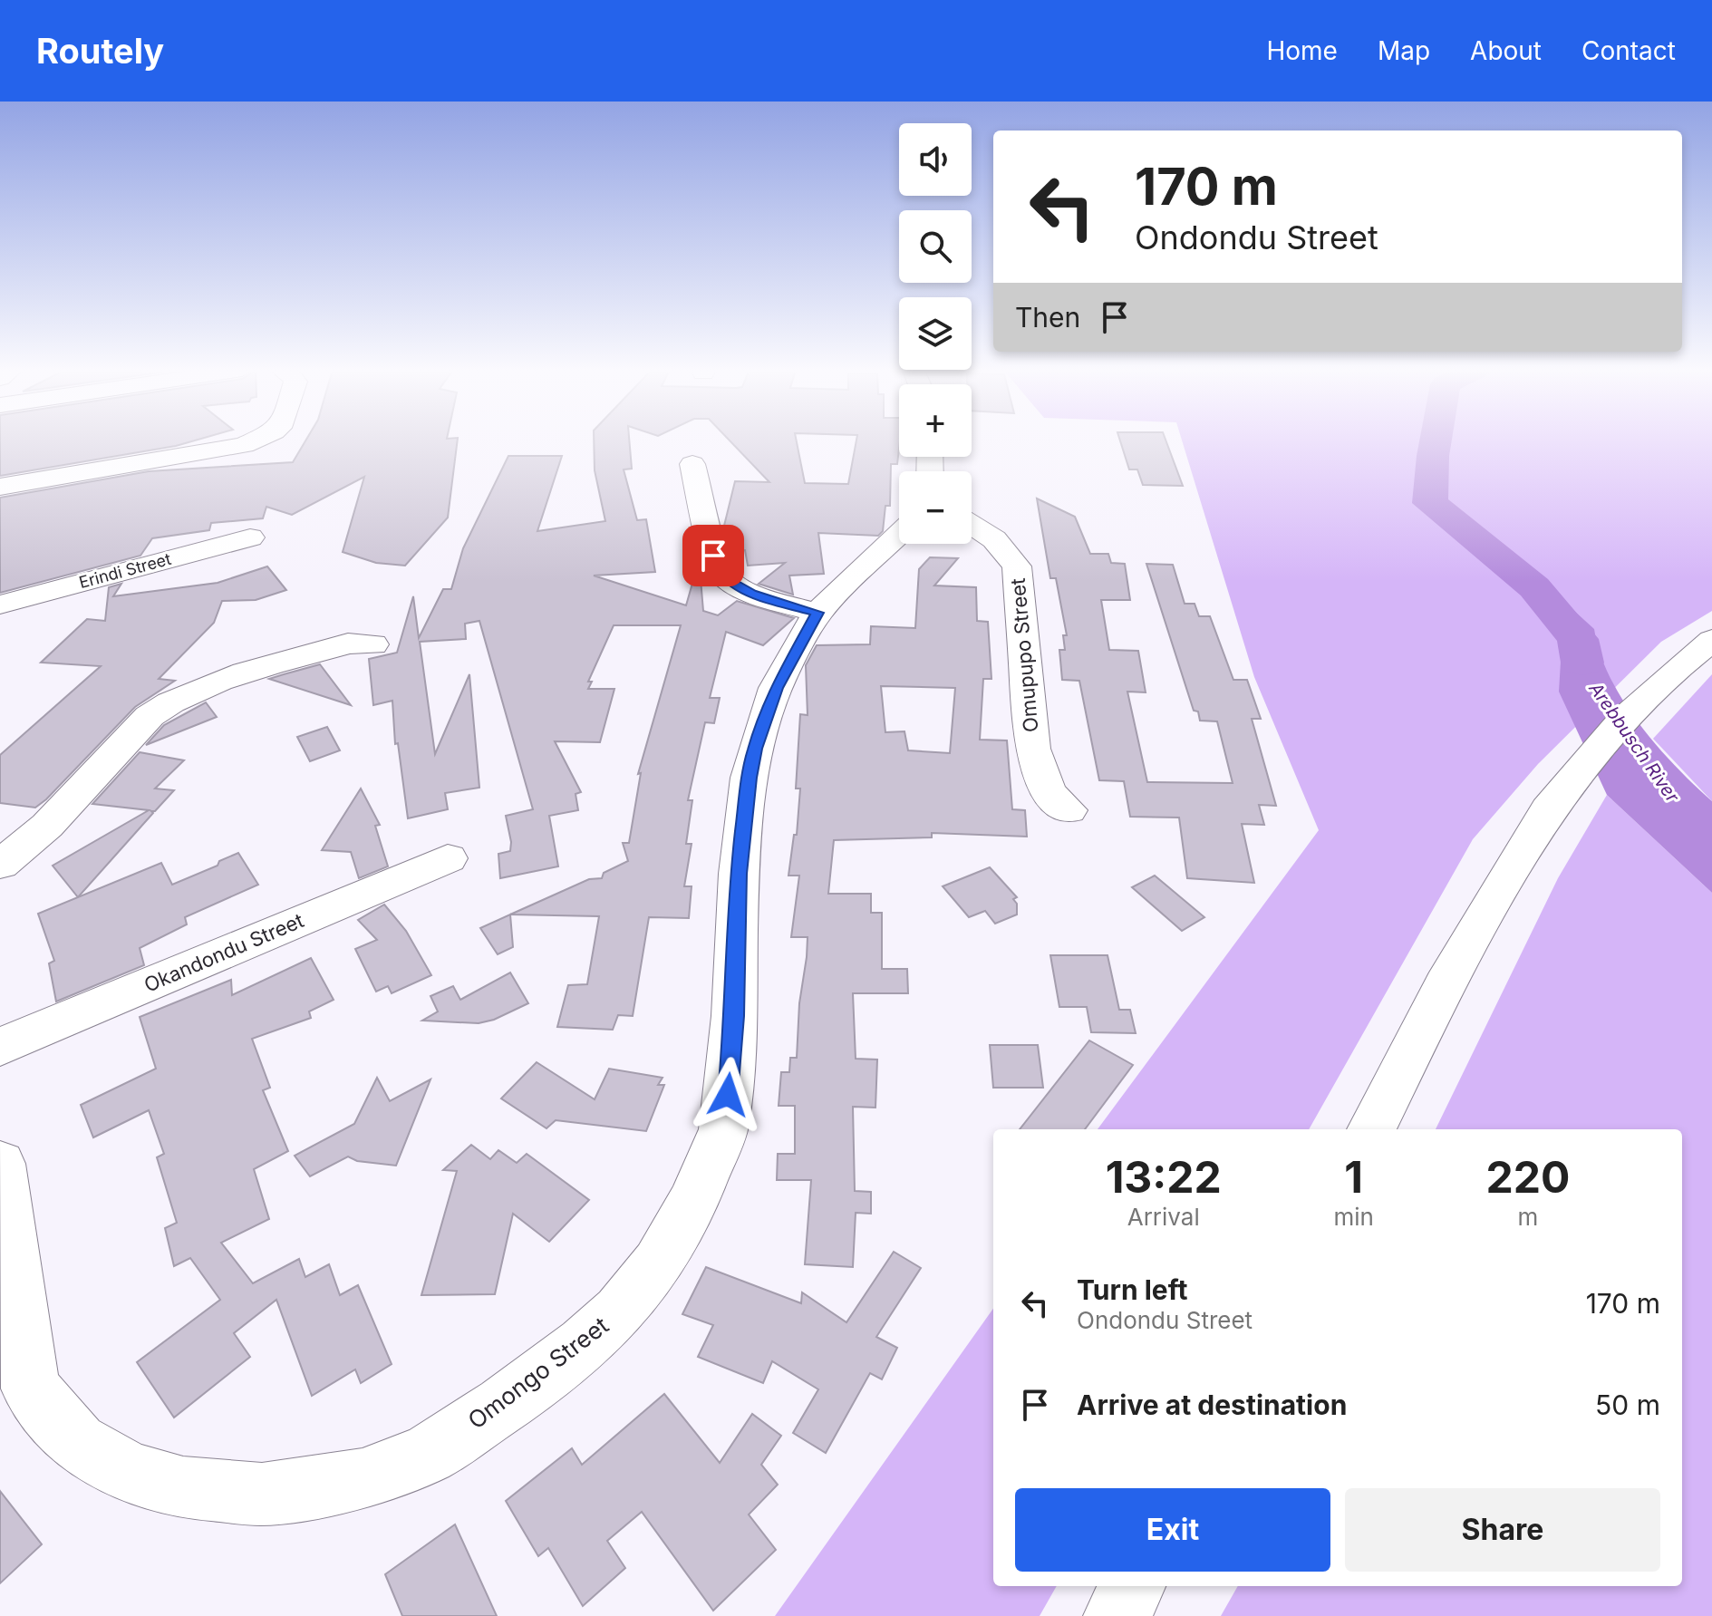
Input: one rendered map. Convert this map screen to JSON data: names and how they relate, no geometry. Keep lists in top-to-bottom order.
{
  "streets": {
    "street": [
      "Erindi Street",
      "Omupupo Street",
      "Okandondu Street",
      "Omongo Street"
    ]
  },
  "water": ["Arebbusch River"],
  "page": {
    "header": "Routely",
    "nav": [
      "Home",
      "Map",
      "About",
      "Contact"
    ],
    "map_buttons": ["+", "−"],
    "turn": ["170 m", "Ondondu Street"],
    "then": "Then",
    "eta": [
      "13:22",
      "Arrival",
      "1",
      "min",
      "220",
      "m"
    ],
    "list": [
      {
        "name": "Turn left",
        "note": "Ondondu Street",
        "value": "170 m"
      },
      {
        "name": "Arrive at destination",
        "value": "50 m"
      }
    ],
    "buttons": ["Exit", "Share"]
  }
}
